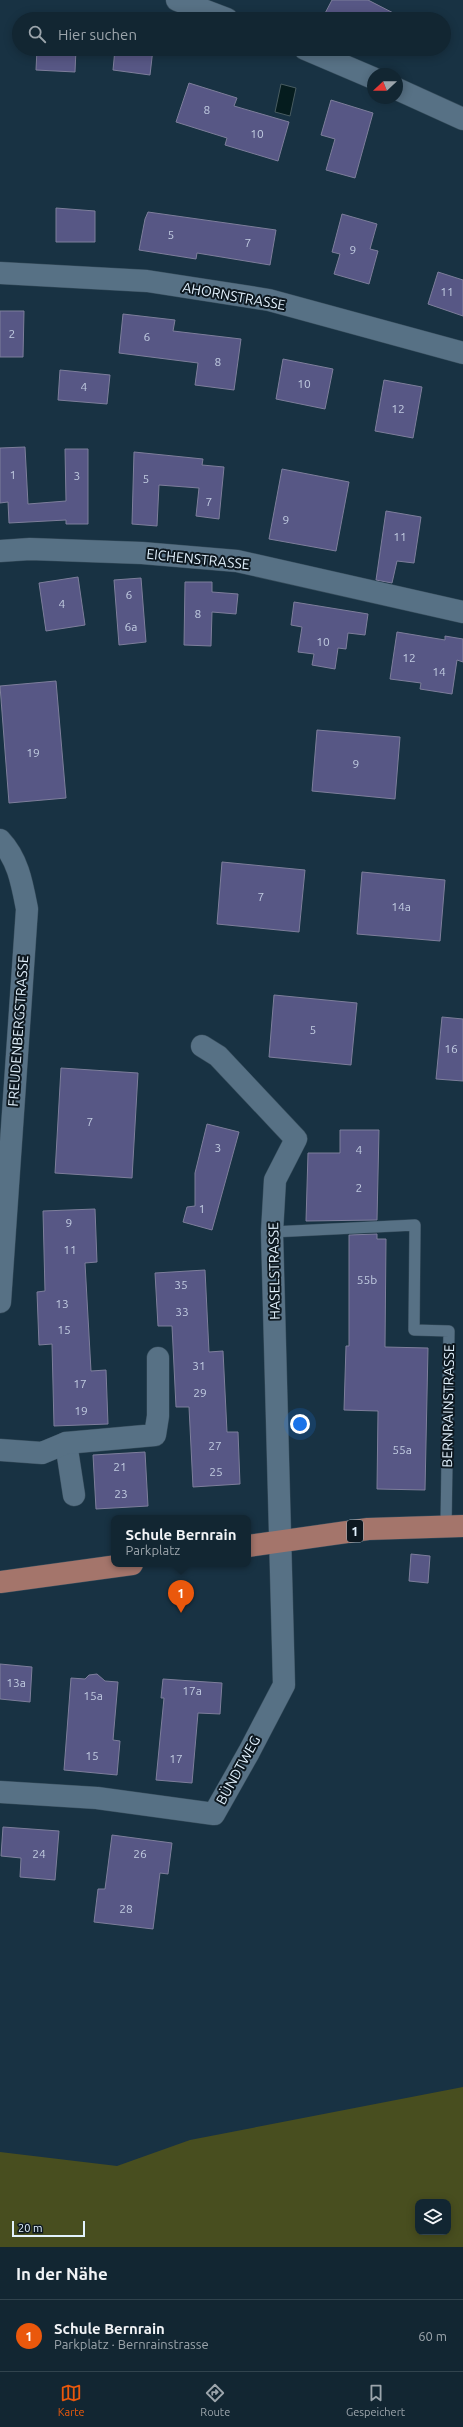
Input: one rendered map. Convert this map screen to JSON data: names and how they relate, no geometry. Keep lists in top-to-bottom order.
{
  "streets": {
    "main road": ["BERNRAINSTRASSE", "1"],
    "street": [
      "AHORNSTRASSE",
      "EICHENSTRASSE",
      "FREUDENBERGSTRASSE",
      "HASELSTRASSE",
      "BÜNDTWEG"
    ]
  },
  "crossings": [
    ["HASELSTRASSE", "BERNRAINSTRASSE"],
    ["HASELSTRASSE", "BÜNDTWEG"],
    ["BERNRAINSTRASSE", "BÜNDTWEG"]
  ],
  "house_numbers": [
    "8",
    "10",
    "5",
    "7",
    "9",
    "11",
    "2",
    "6",
    "8",
    "10",
    "4",
    "12",
    "1",
    "3",
    "5",
    "7",
    "9",
    "11",
    "6",
    "4",
    "8",
    "6a",
    "10",
    "12",
    "14",
    "19",
    "9",
    "7",
    "14a",
    "5",
    "16",
    "7",
    "3",
    "4",
    "2",
    "1",
    "9",
    "11",
    "55b",
    "35",
    "13",
    "33",
    "15",
    "31",
    "17",
    "29",
    "19",
    "27",
    "55a",
    "21",
    "25",
    "23",
    "13a",
    "17a",
    "15a",
    "15",
    "17",
    "24",
    "26",
    "28"
  ],
  "scale_bar": "20 m",
  "north": "left",
  "page": {
    "search": "Hier suchen",
    "popup": ["Schule Bernrain", "Parkplatz"],
    "pins": "1",
    "scale": "20 m",
    "heading": "In der Nähe",
    "list": [
      {
        "mark": "1",
        "name": "Schule Bernrain",
        "note": "Parkplatz · Bernrainstrasse",
        "value": "60 m"
      }
    ],
    "nav": ["Karte", "Route", "Gespeichert"]
  }
}
